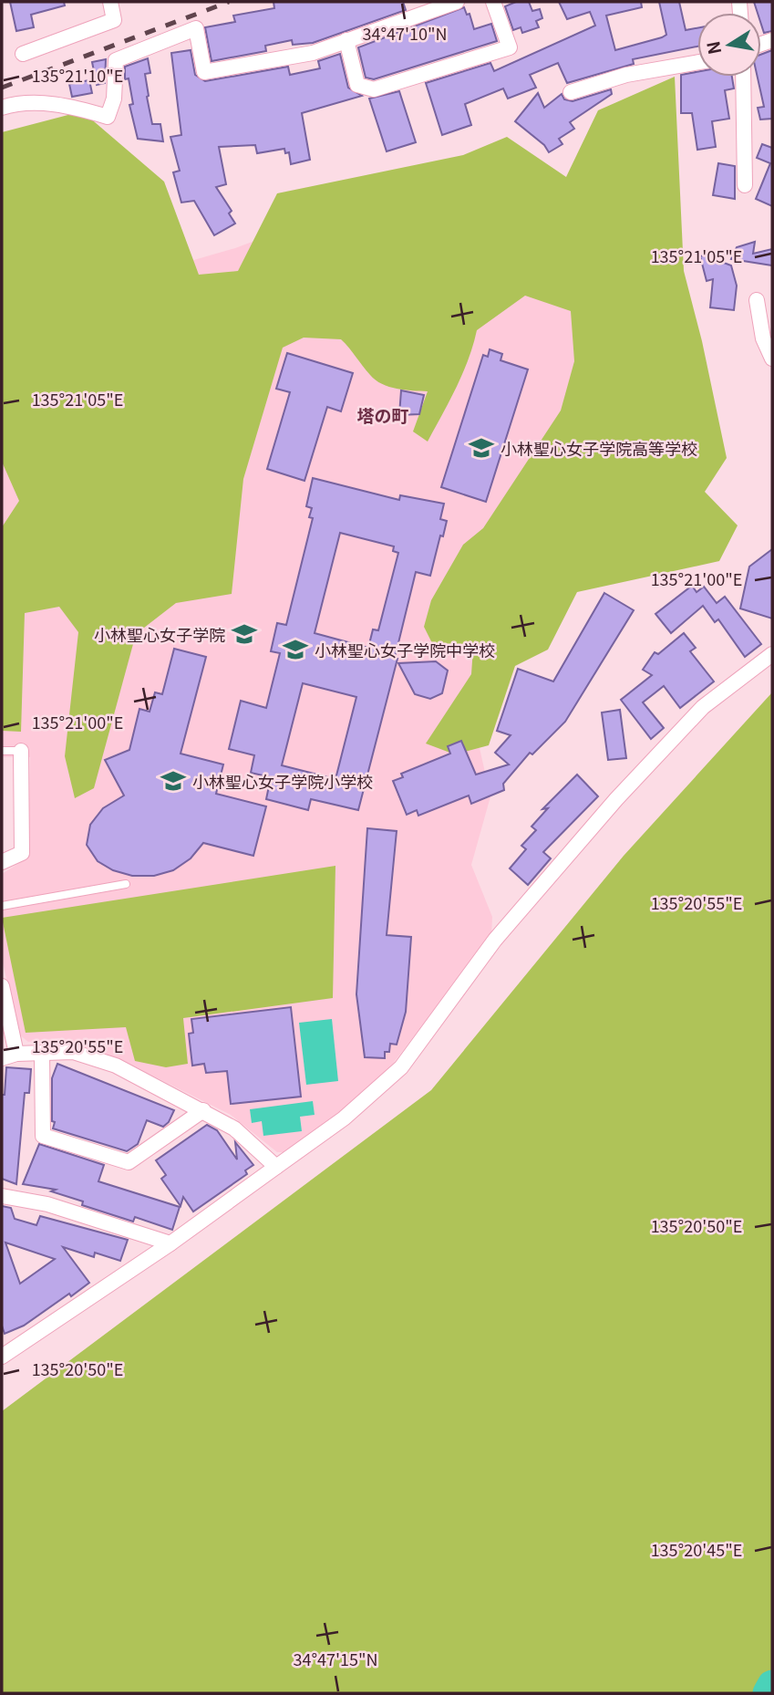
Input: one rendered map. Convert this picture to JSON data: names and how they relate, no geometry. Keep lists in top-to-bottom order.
{
  "districts": ["塔の町"],
  "places": {
    "school or university": [
      "小林聖心女子学院高等学校",
      "小林聖心女子学院",
      "小林聖心女子学院中学校",
      "小林聖心女子学院小学校"
    ]
  },
  "north": "left",
  "coordinates": [
    "34°47'10\"N",
    "135°21'10\"E",
    "135°21'05\"E",
    "135°21'00\"E",
    "135°20'55\"E",
    "135°20'50\"E",
    "135°20'45\"E",
    "34°47'15\"N"
  ]
}
